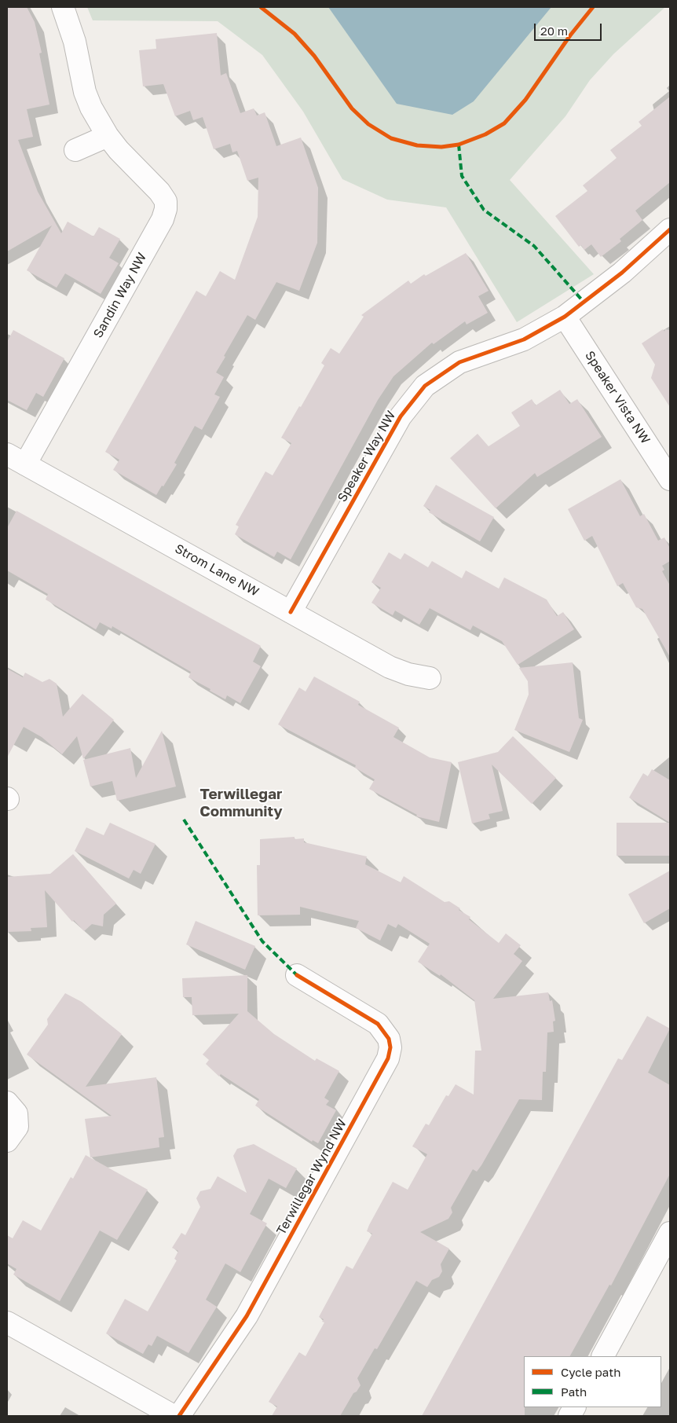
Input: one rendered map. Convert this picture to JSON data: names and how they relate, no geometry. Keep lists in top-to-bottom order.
{
  "streets": {
    "street": [
      "Sandin Way NW",
      "Speaker Vista NW",
      "Speaker Way NW",
      "Strom Lane NW",
      "Terwillegar Wynd NW"
    ]
  },
  "crossings": [
    ["Sandin Way NW", "Strom Lane NW"],
    ["Speaker Vista NW", "Speaker Way NW"],
    ["Speaker Way NW", "Strom Lane NW"]
  ],
  "districts": ["Terwillegar Community"],
  "legend": ["Cycle path", "Path"],
  "scale_bar": "20 m"
}
